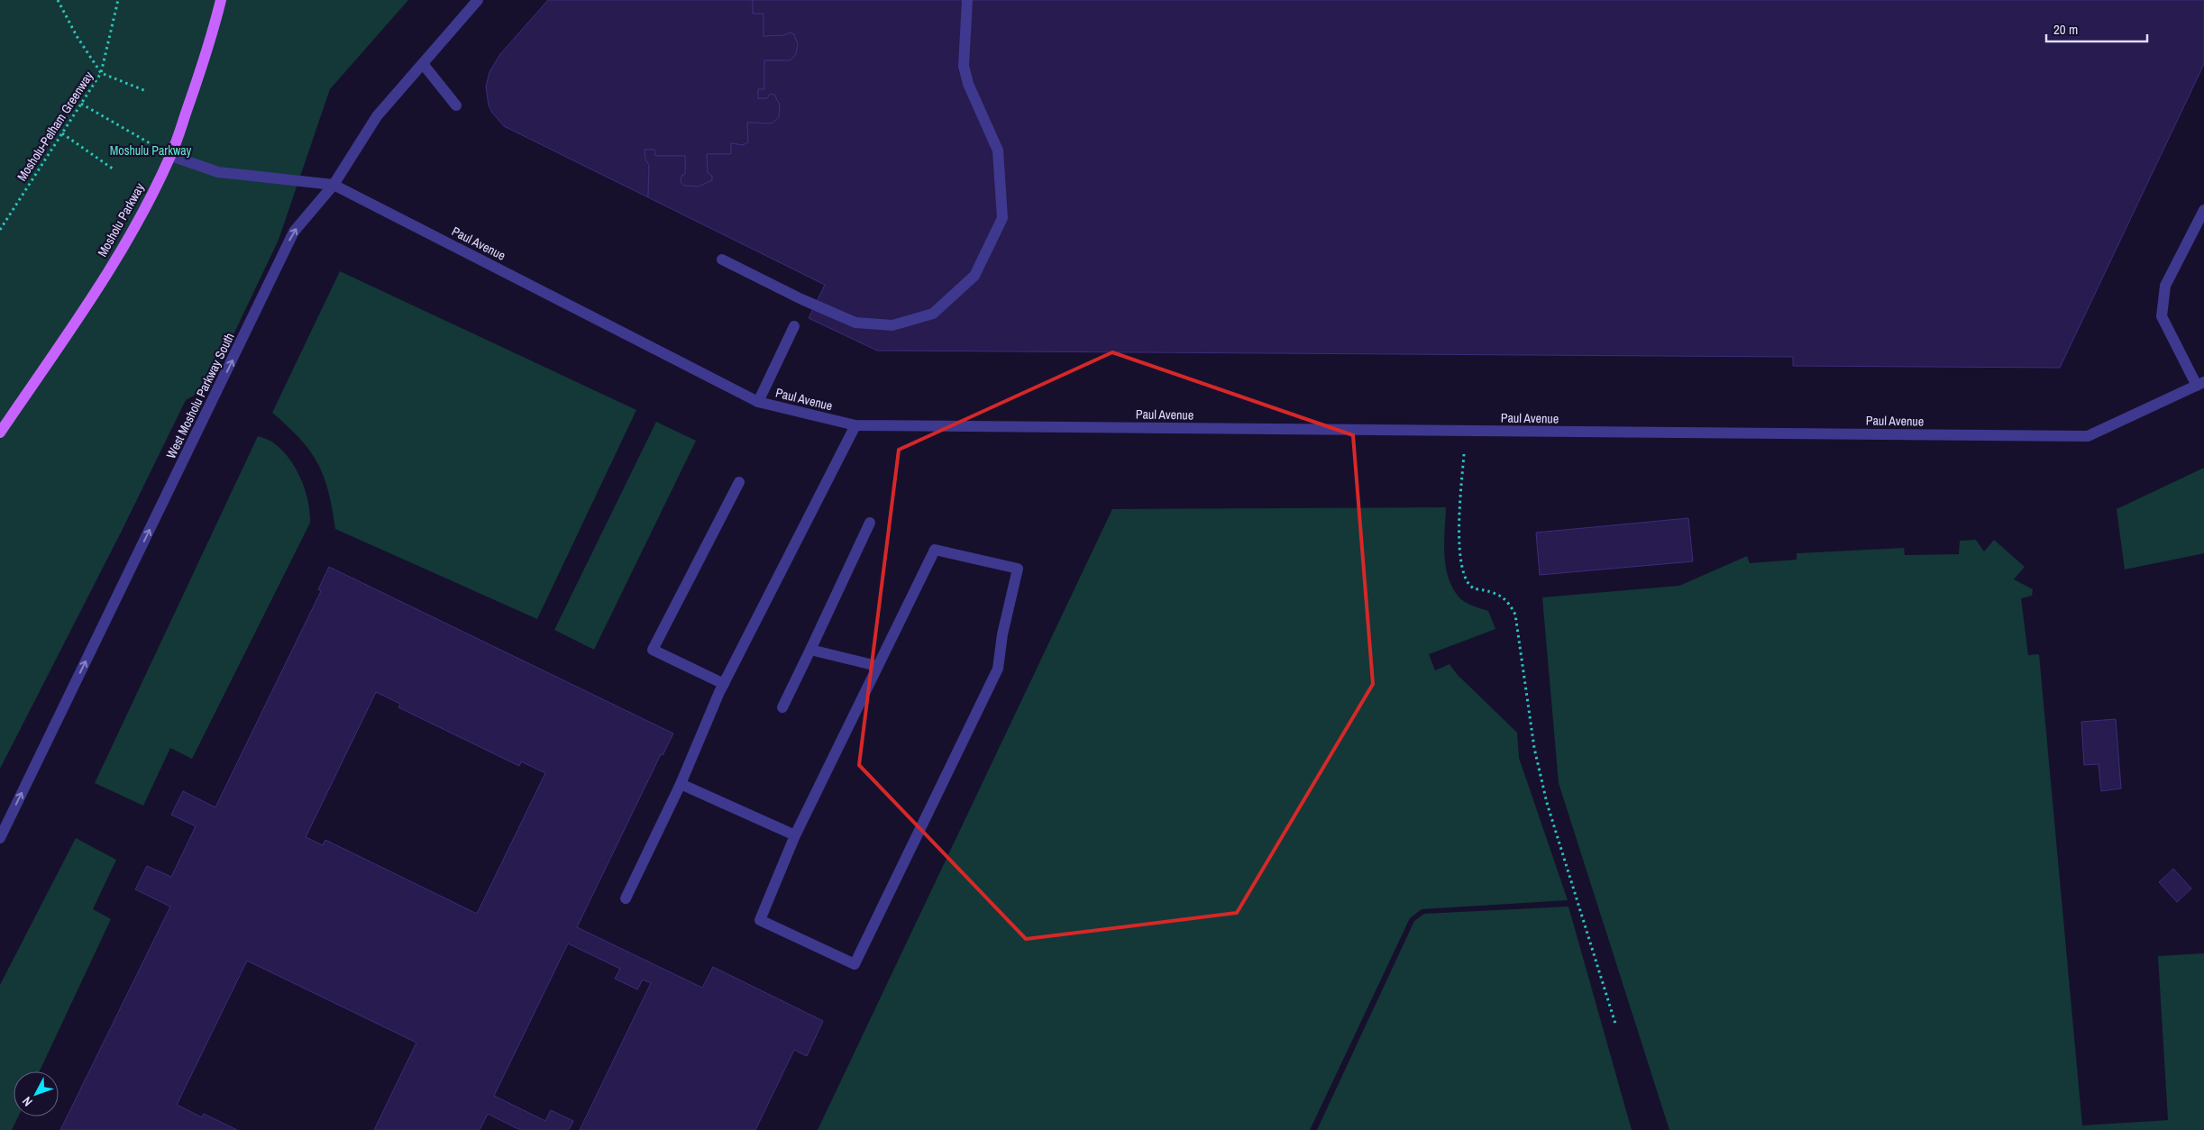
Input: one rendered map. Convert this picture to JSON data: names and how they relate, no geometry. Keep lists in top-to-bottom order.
{
  "streets": {
    "main road": ["Mosholu Parkway"],
    "street": ["Paul Avenue", "West Mosholu Parkway South"],
    "path": ["Mosholu-Pelham Greenway"]
  },
  "crossings": [
    ["Mosholu Parkway", "Paul Avenue"],
    ["Paul Avenue", "West Mosholu Parkway South"]
  ],
  "one_way": ["West Mosholu Parkway South"],
  "parks": ["Moshulu Parkway"],
  "scale_bar": "20 m",
  "north": "bottom left"
}
